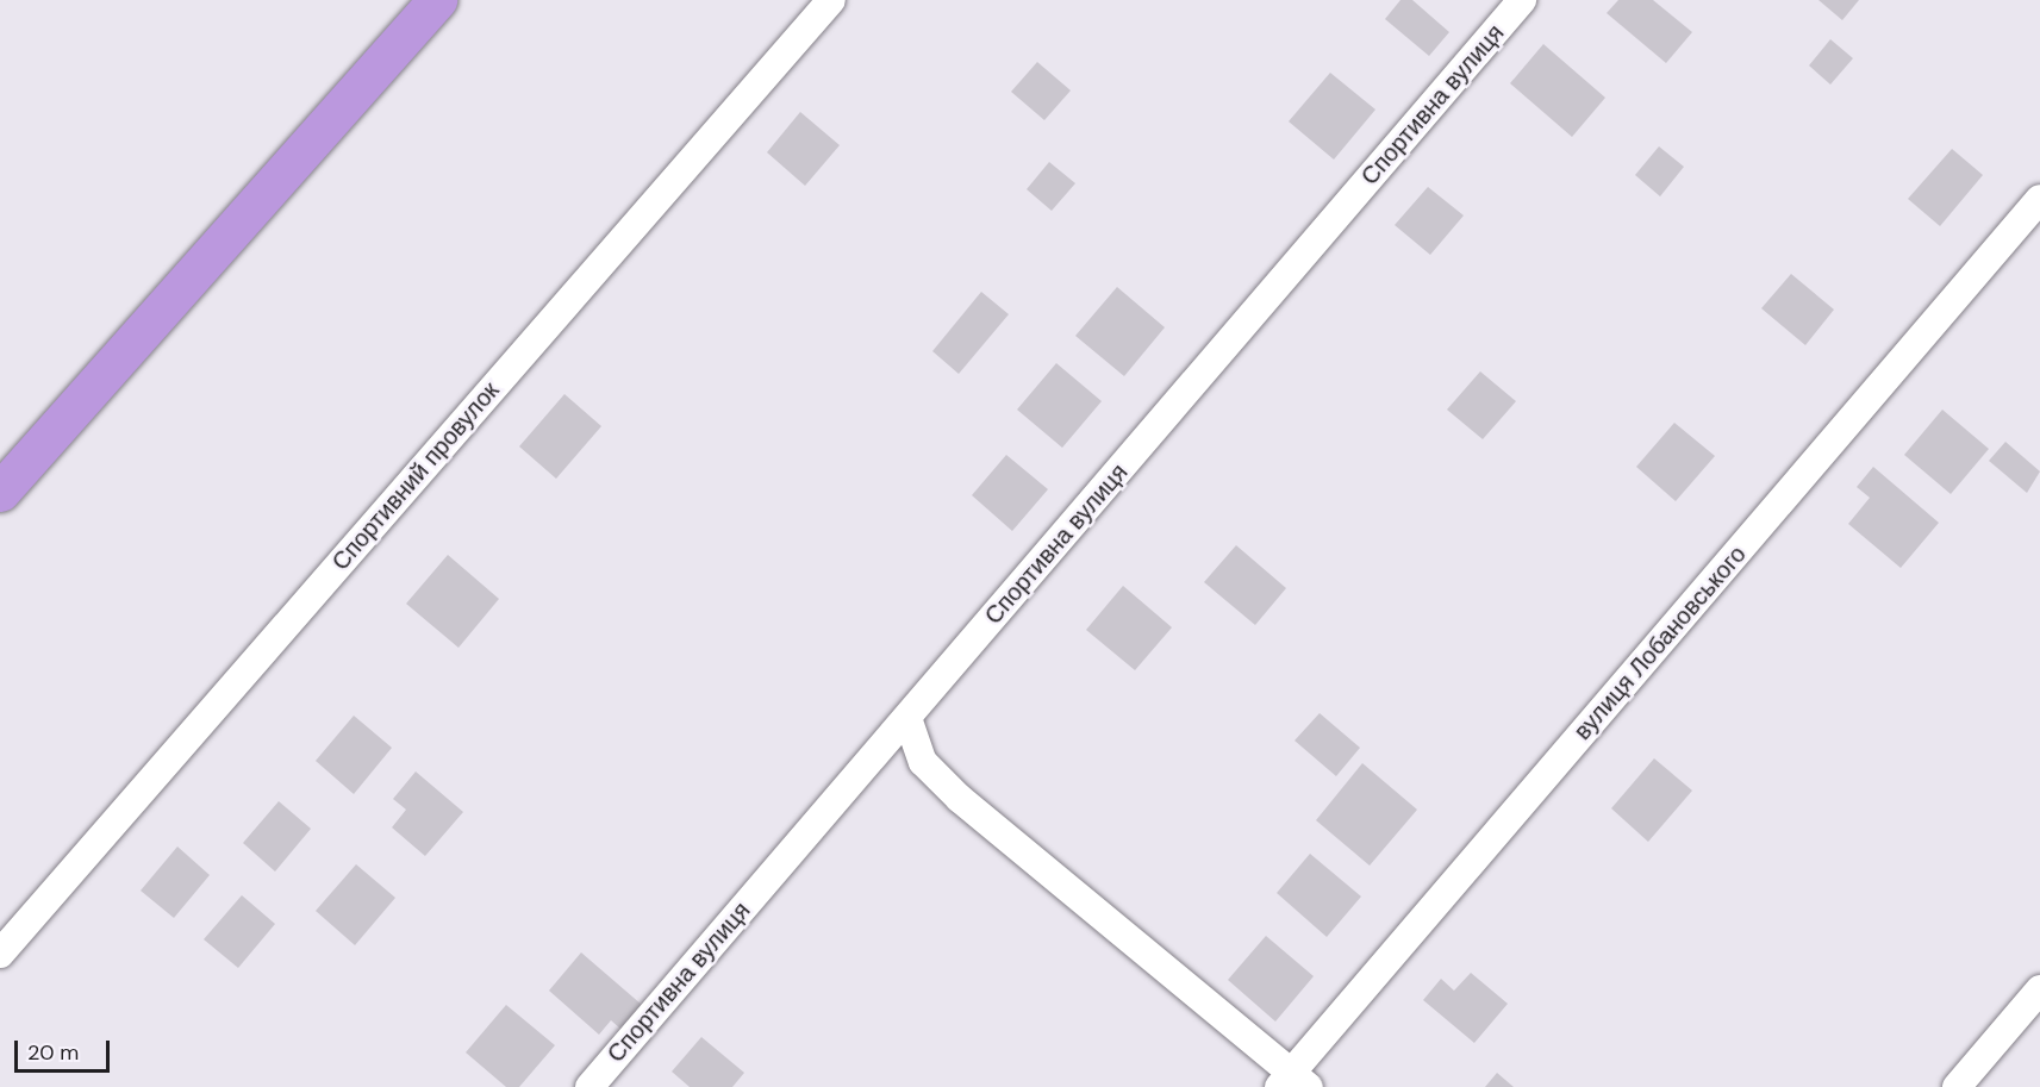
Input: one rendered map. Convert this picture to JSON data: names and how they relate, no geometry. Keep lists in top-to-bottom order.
{
  "streets": {
    "street": ["Спортивна вулиця", "Спортивний провулок", "вулиця Лобановського"]
  },
  "scale_bar": "20 m"
}
